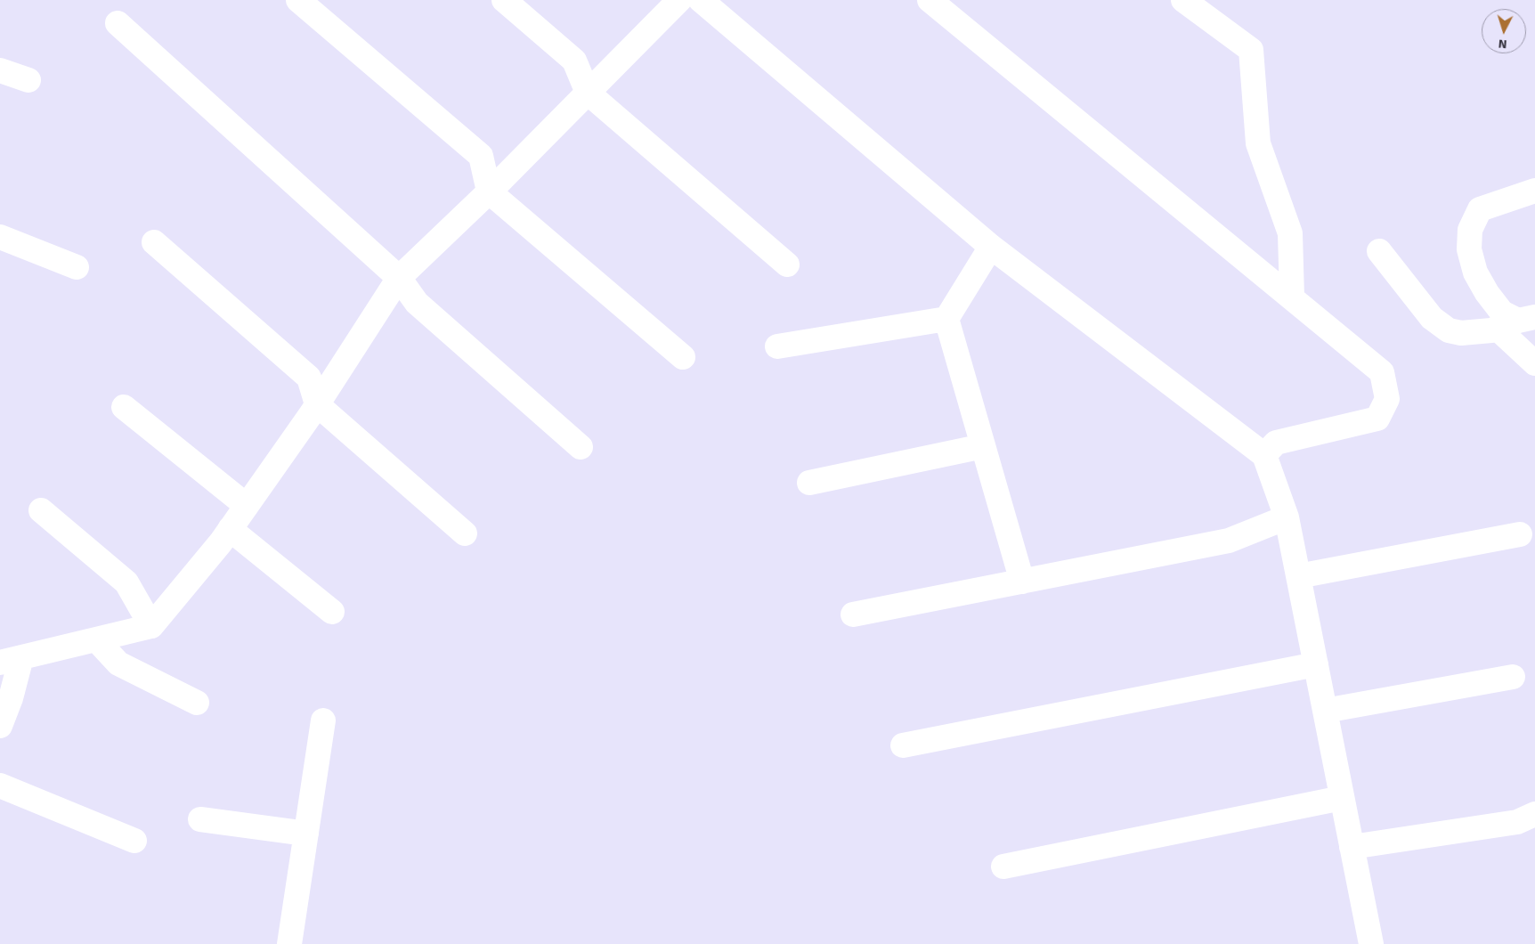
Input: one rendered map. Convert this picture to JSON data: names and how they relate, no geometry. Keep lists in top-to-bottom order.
{
  "north": "bottom"
}
